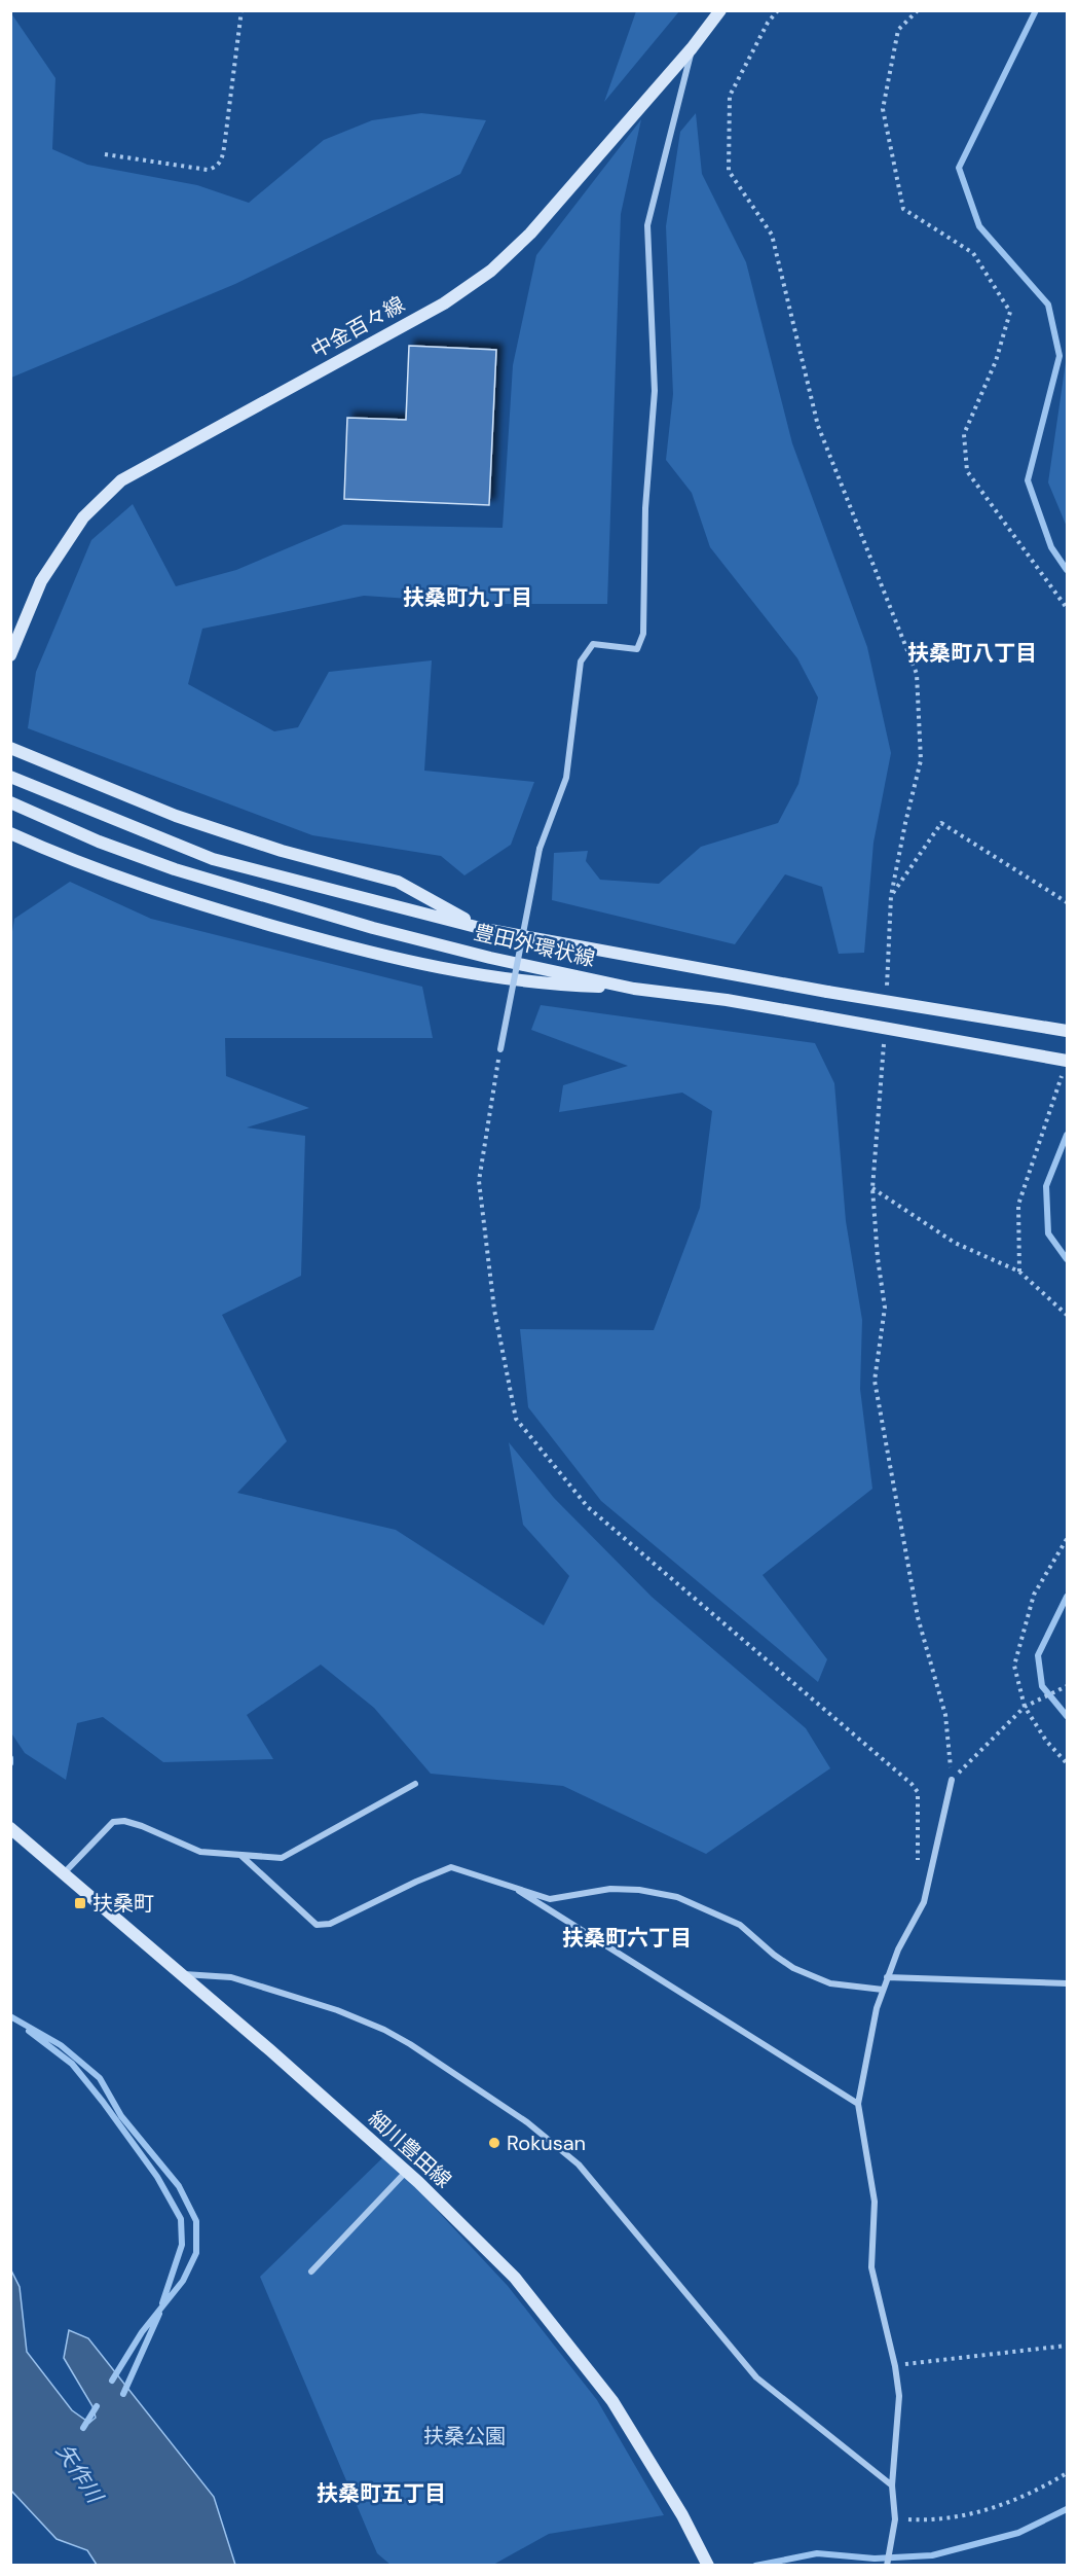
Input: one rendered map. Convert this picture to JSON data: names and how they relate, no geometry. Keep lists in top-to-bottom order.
{
  "streets": {
    "street": ["中金百々線", "豊田外環状線", "細川豊田線"]
  },
  "districts": [
    "扶桑町九丁目",
    "扶桑町八丁目",
    "扶桑町六丁目",
    "扶桑町五丁目"
  ],
  "water": ["矢作川"],
  "parks": ["扶桑公園"],
  "places": {
    "transit": ["扶桑町"],
    "other": ["Rokusan"]
  }
}
